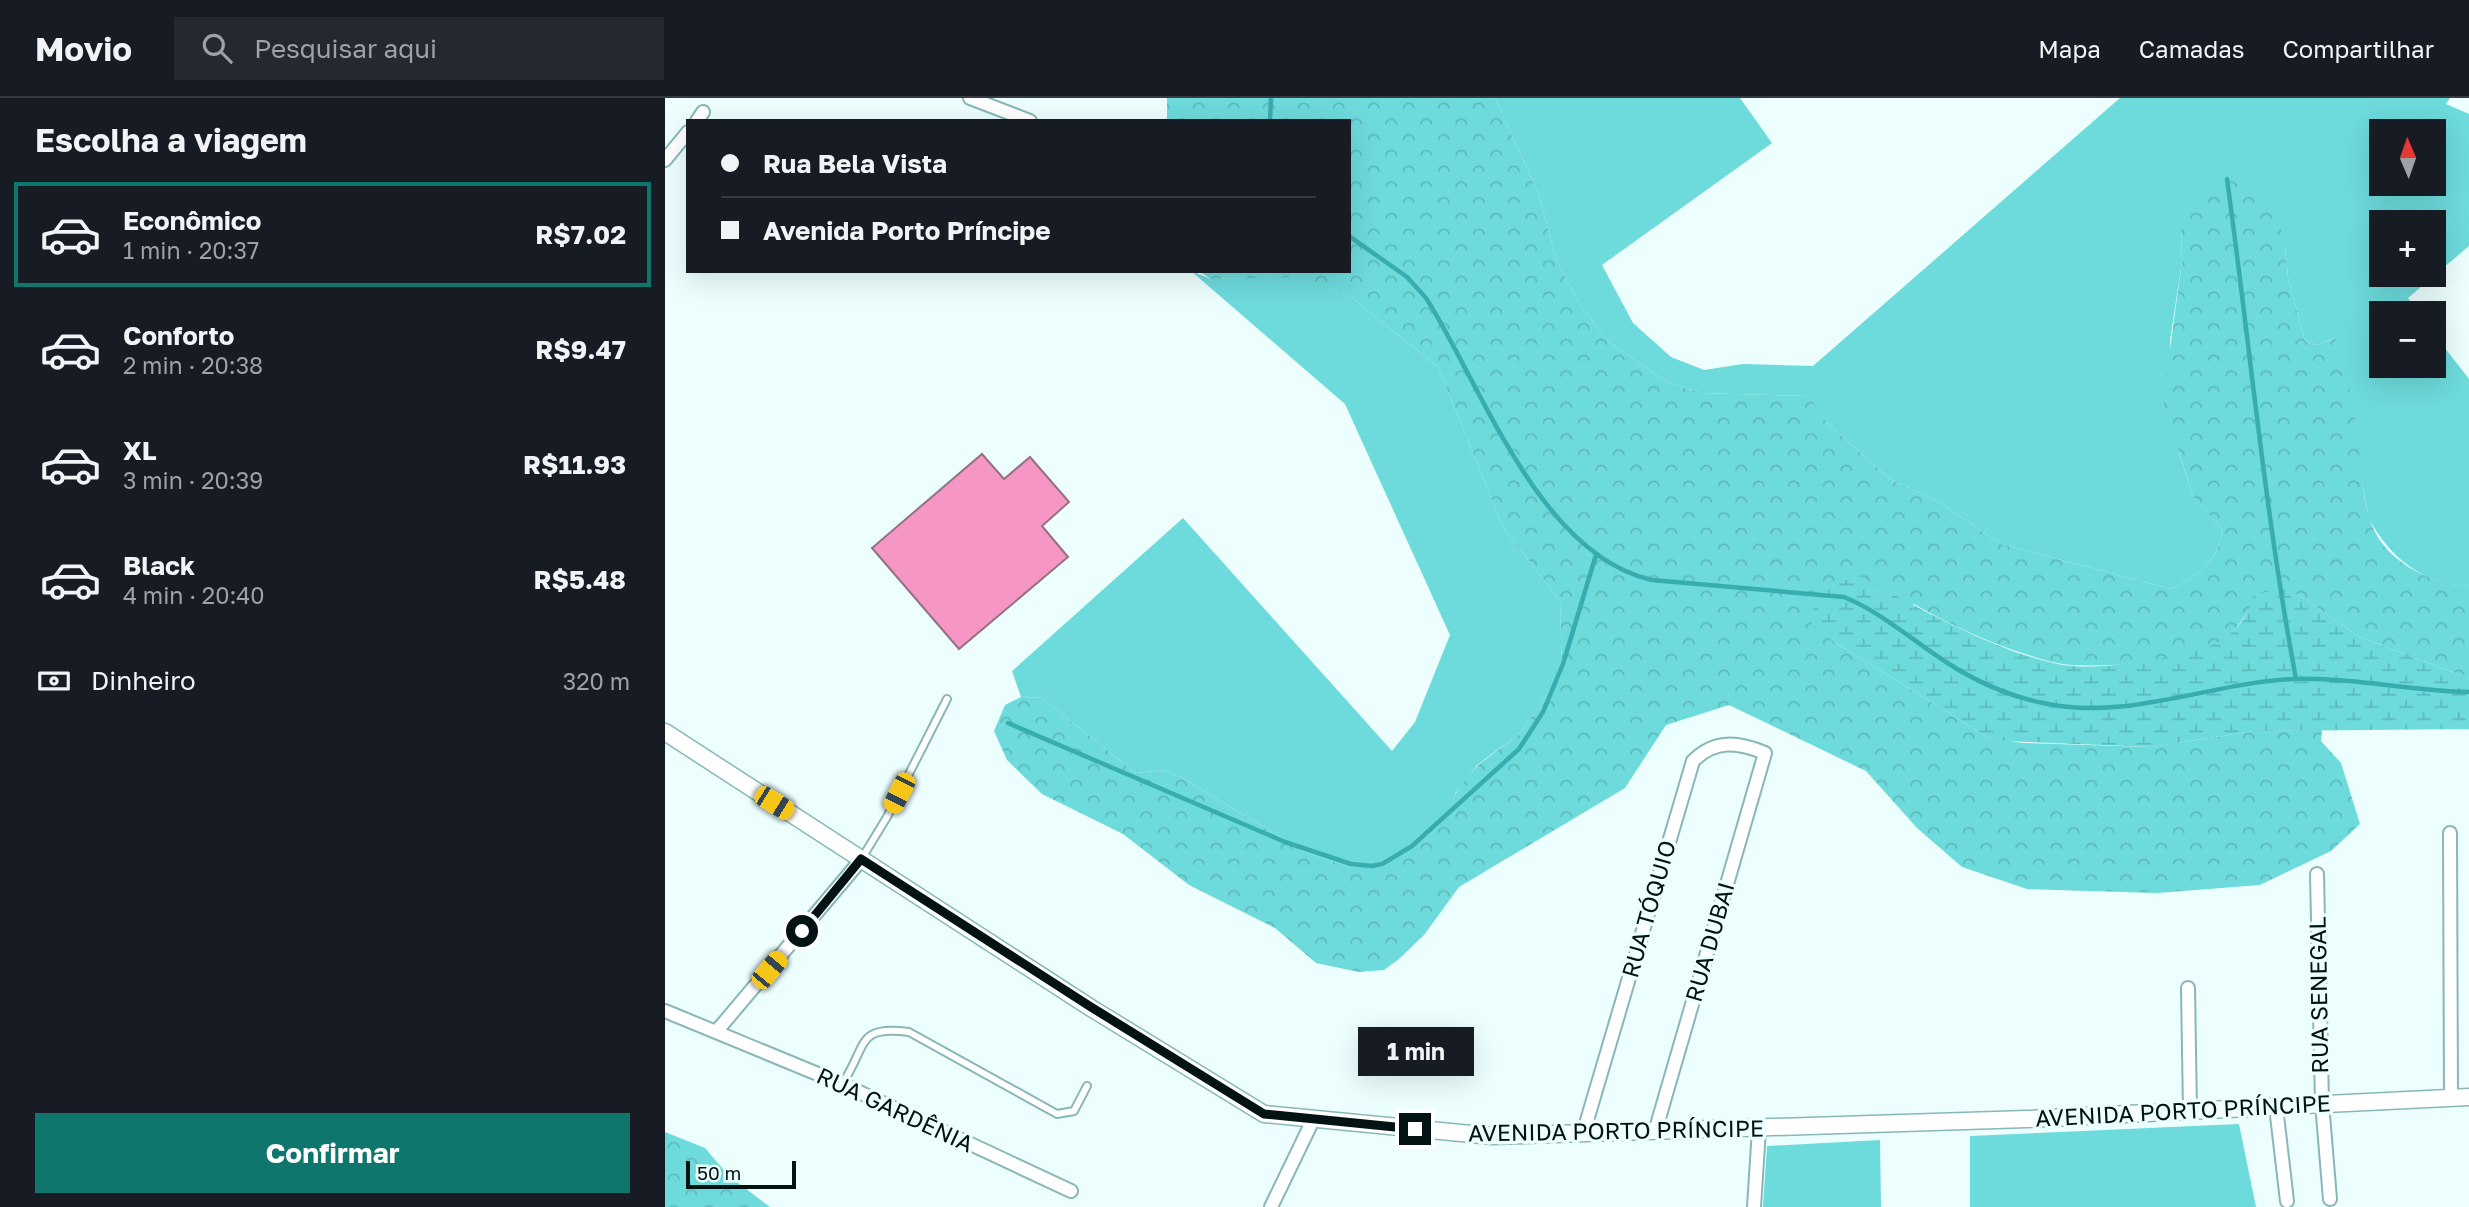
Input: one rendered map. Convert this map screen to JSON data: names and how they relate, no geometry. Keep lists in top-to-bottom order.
{
  "streets": {
    "street": [
      "RUA TÓQUIO",
      "RUA DUBAI",
      "RUA SENEGAL",
      "RUA GARDÊNIA",
      "AVENIDA PORTO PRÍNCIPE"
    ]
  },
  "crossings": [
    ["RUA TÓQUIO", "RUA DUBAI"],
    ["RUA TÓQUIO", "AVENIDA PORTO PRÍNCIPE"],
    ["RUA DUBAI", "AVENIDA PORTO PRÍNCIPE"],
    ["RUA SENEGAL", "AVENIDA PORTO PRÍNCIPE"]
  ],
  "scale_bar": "50 m",
  "north": "top",
  "page": {
    "header": "Movio",
    "search": "Pesquisar aqui",
    "nav": ["Mapa", "Camadas", "Compartilhar"],
    "heading": "Escolha a viagem",
    "map_buttons": ["+", "−"],
    "banner": ["Rua Bela Vista", "Avenida Porto Príncipe"],
    "list": [
      {
        "name": "Econômico",
        "note": "1 min · 20:37",
        "value": "R$7.02"
      },
      {
        "name": "Conforto",
        "note": "2 min · 20:38",
        "value": "R$9.47"
      },
      {
        "name": "XL",
        "note": "3 min · 20:39",
        "value": "R$11.93"
      },
      {
        "name": "Black",
        "note": "4 min · 20:40",
        "value": "R$5.48"
      }
    ],
    "pay": ["Dinheiro", "320 m"],
    "bubble": "1 min",
    "buttons": "Confirmar",
    "scale": "50 m"
  }
}
